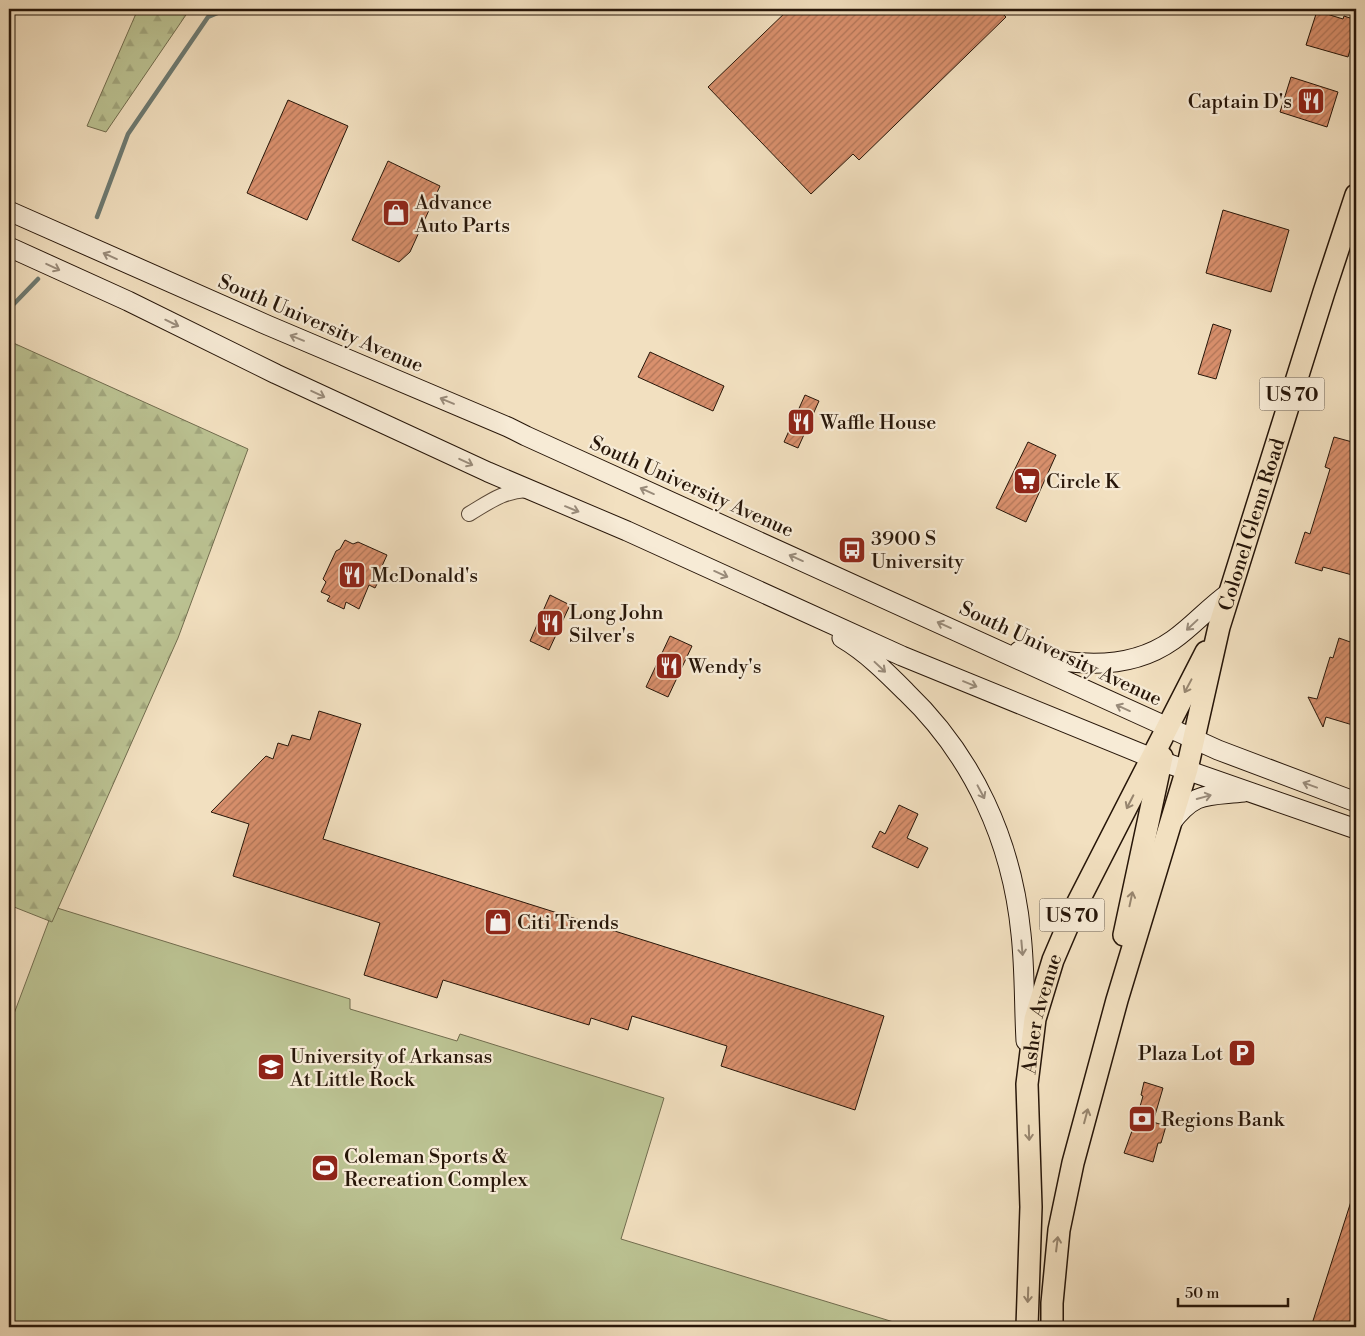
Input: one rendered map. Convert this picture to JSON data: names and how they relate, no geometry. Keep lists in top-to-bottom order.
{
  "streets": {
    "main road": [
      "South University Avenue",
      "US 70",
      "Colonel Glenn Road",
      "Asher Avenue"
    ]
  },
  "crossings": [
    ["South University Avenue", "US 70"],
    ["South University Avenue", "Colonel Glenn Road"],
    ["US 70", "Colonel Glenn Road"],
    ["Colonel Glenn Road", "Asher Avenue"]
  ],
  "places": {
    "restaurant": [
      "Captain D's",
      "Waffle House",
      "McDonald's",
      "Long John Silver's",
      "Wendy's"
    ],
    "shop": ["Advance Auto Parts", "Citi Trends"],
    "supermarket": ["Circle K"],
    "bus stop": ["3900 S University"],
    "parking": ["Plaza Lot"],
    "school or university": ["University of Arkansas At Little Rock"],
    "bank": ["Regions Bank"],
    "sports": ["Coleman Sports & Recreation Complex"]
  },
  "scale_bar": "50 m"
}
